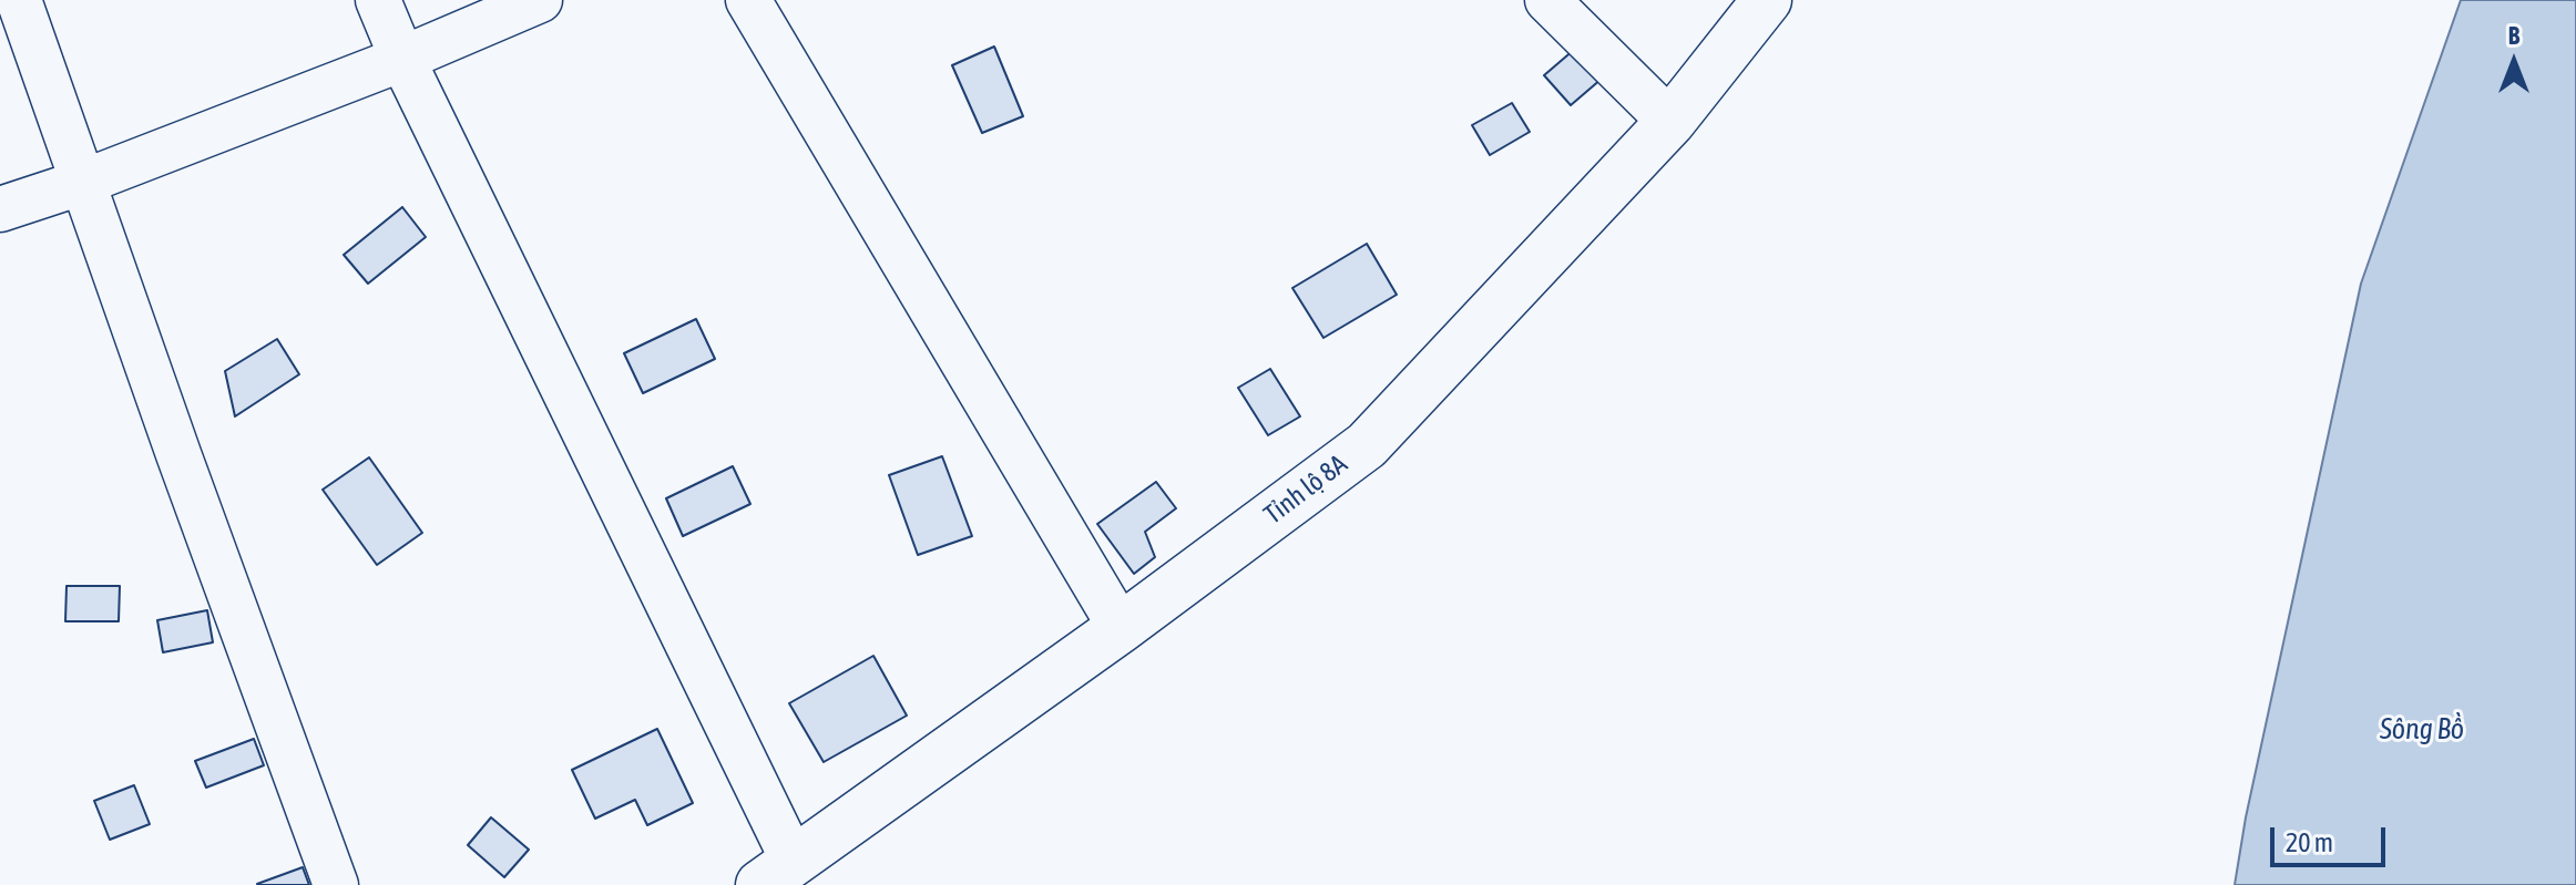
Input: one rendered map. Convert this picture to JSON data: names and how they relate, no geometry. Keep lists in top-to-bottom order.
{
  "streets": {
    "main road": ["Tỉnh lộ 8A"]
  },
  "water": ["Sông Bồ"],
  "scale_bar": "20 m",
  "north": "top"
}
